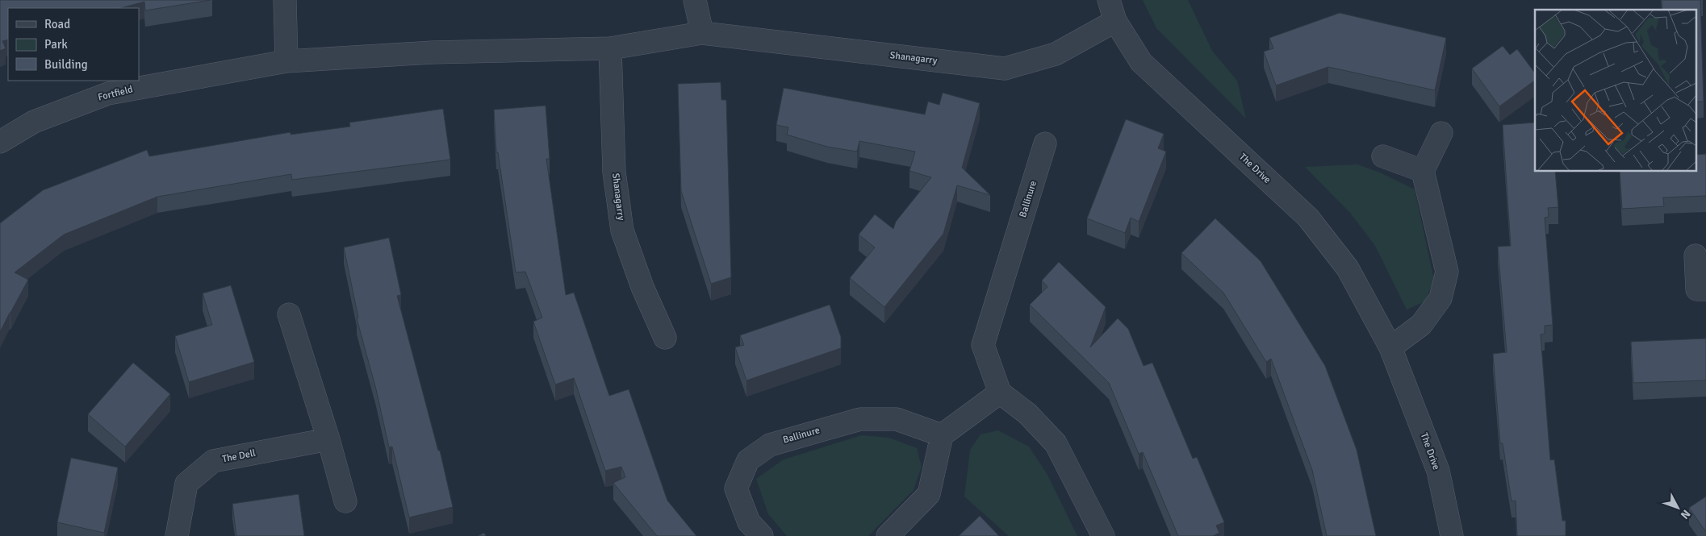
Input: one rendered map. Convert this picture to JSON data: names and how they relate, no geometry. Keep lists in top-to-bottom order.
{
  "streets": {
    "street": [
      "Shanagarry",
      "Fortfield",
      "The Drive",
      "Ballinure",
      "The Dell"
    ]
  },
  "crossings": [
    ["Shanagarry", "Fortfield"],
    ["Shanagarry", "The Drive"]
  ],
  "legend": ["Road", "Park", "Building"],
  "north": "bottom right"
}
